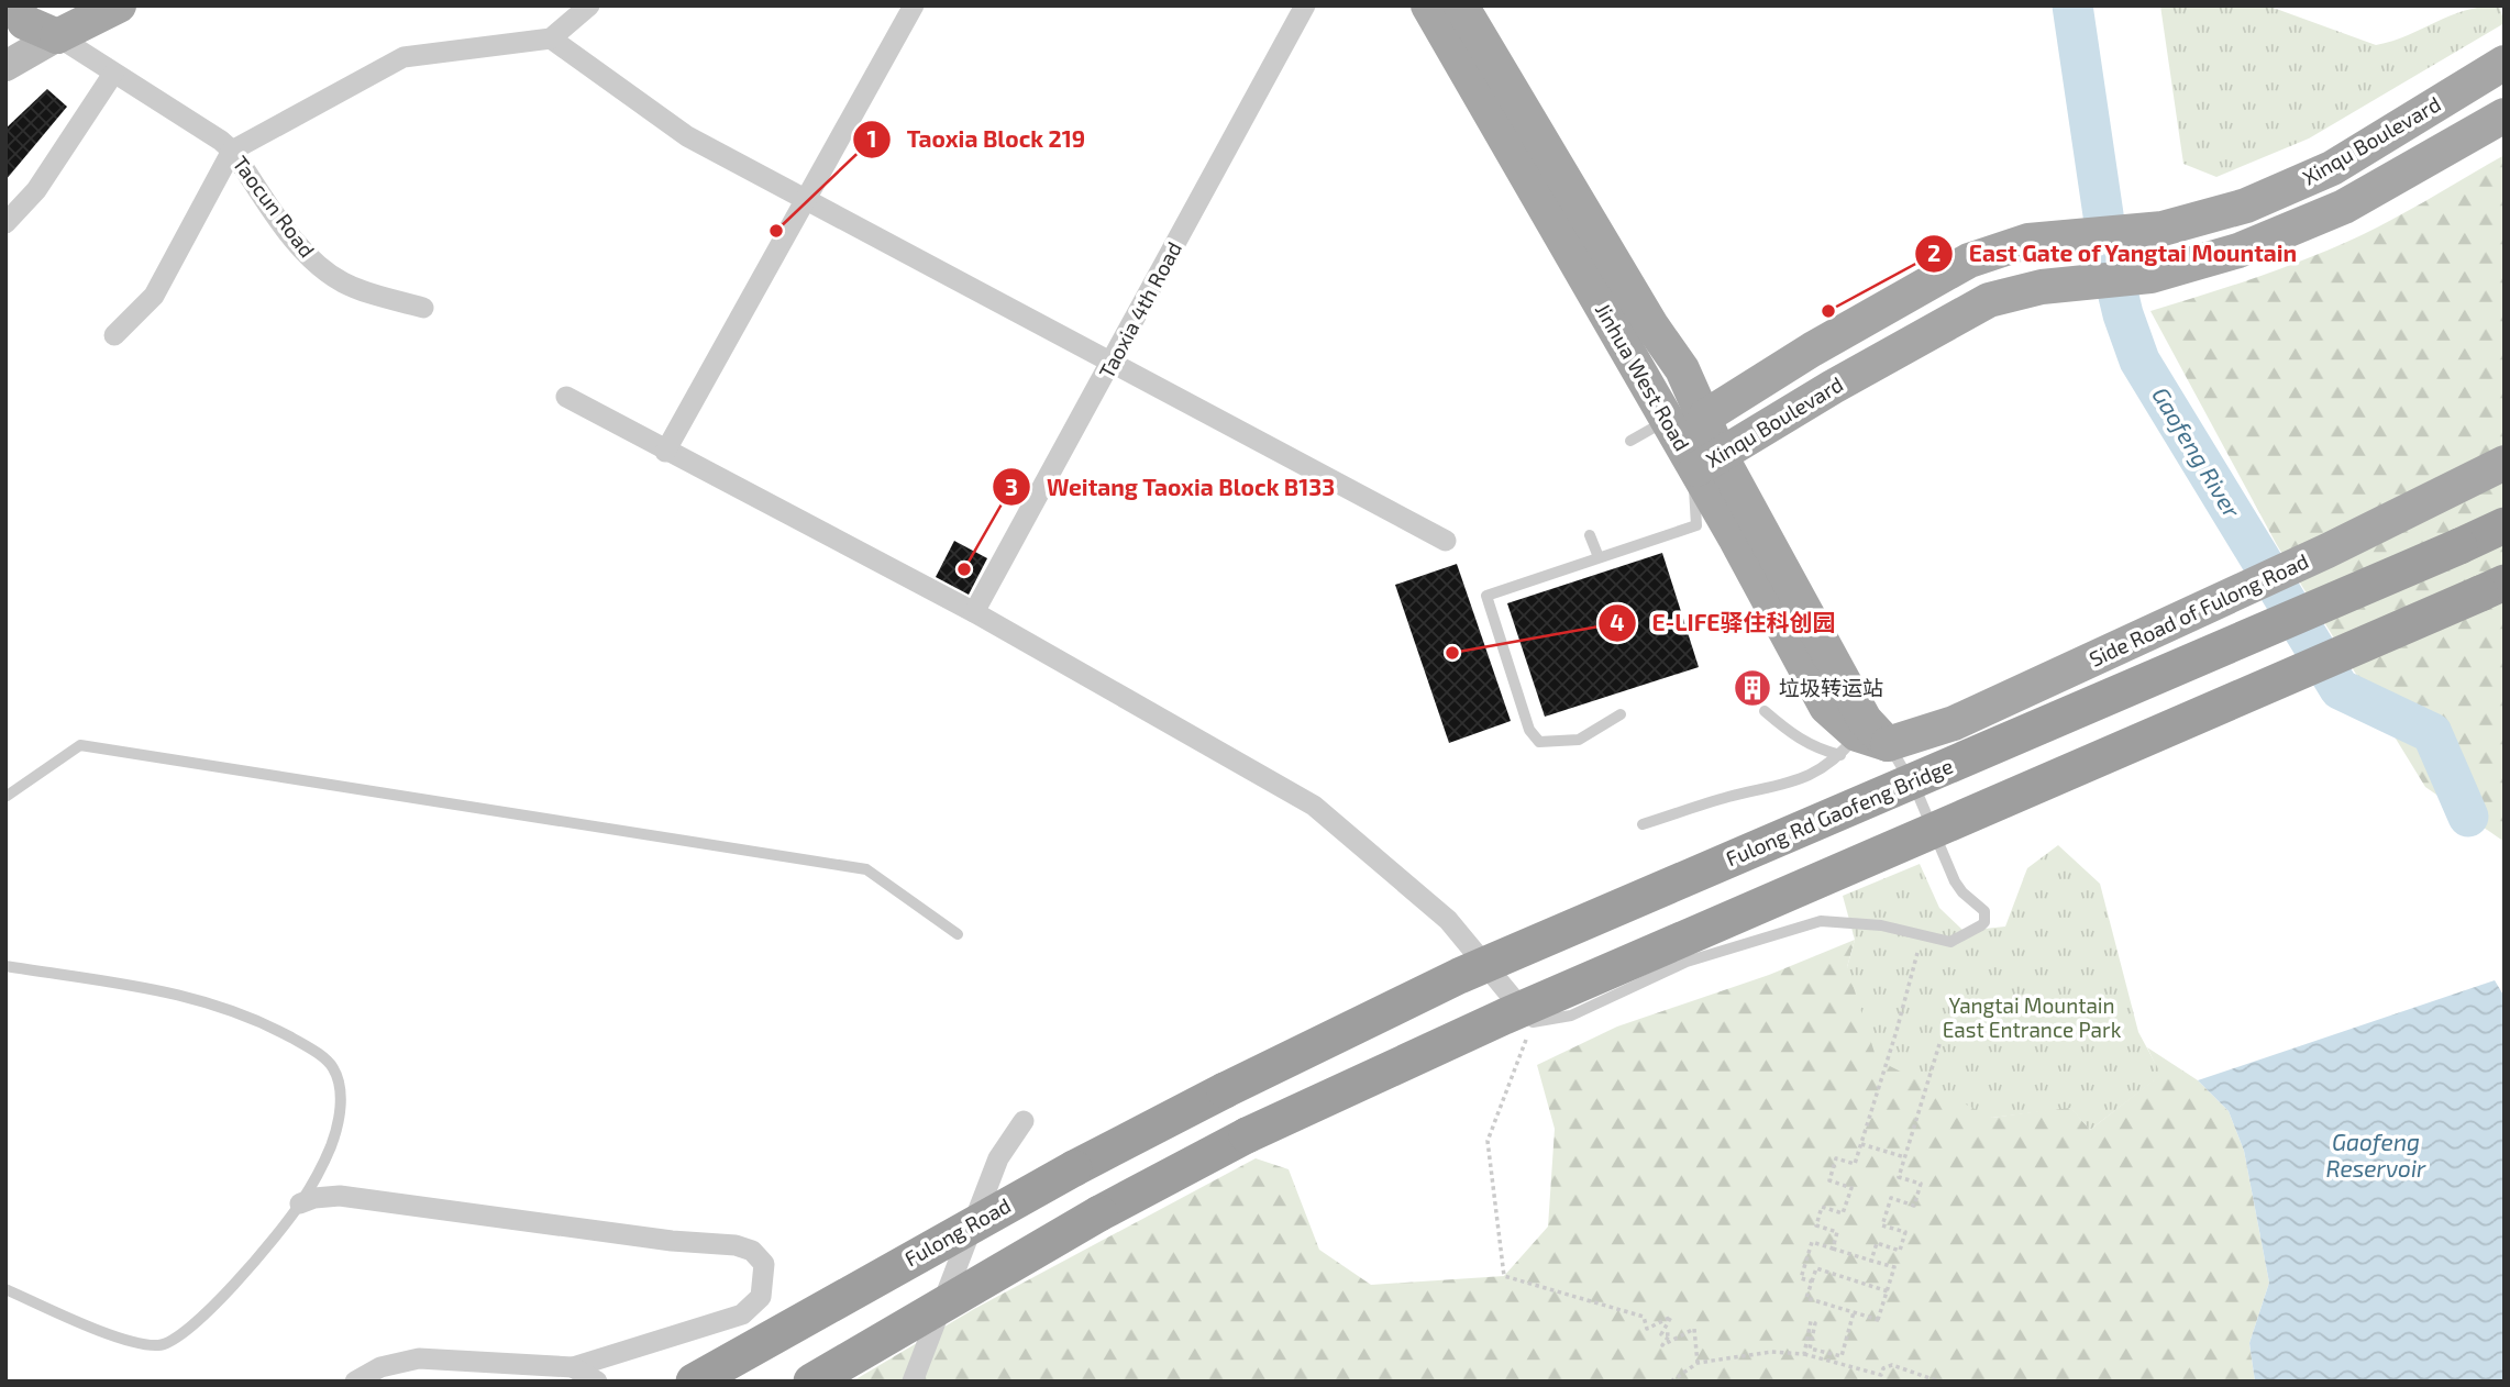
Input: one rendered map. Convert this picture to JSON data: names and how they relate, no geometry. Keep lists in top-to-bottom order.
{
  "streets": {
    "highway": ["Fulong Rd Gaofeng Bridge", "Fulong Road"],
    "main road": ["Xinqu Boulevard", "Jinhua West Road", "Side Road of Fulong Road"],
    "street": ["Taocun Road", "Taoxia 4th Road"]
  },
  "crossings": [
    ["Xinqu Boulevard", "Jinhua West Road"],
    ["Jinhua West Road", "Side Road of Fulong Road"],
    ["Fulong Rd Gaofeng Bridge", "Fulong Road"]
  ],
  "water": ["Gaofeng River", "Gaofeng Reservoir"],
  "parks": ["Yangtai Mountain East Entrance Park"],
  "places": {
    "other": [
      "Taoxia Block 219",
      "East Gate of Yangtai Mountain",
      "Weitang Taoxia Block B133",
      "E-LIFE驿住科创园"
    ],
    "building": ["垃圾转运站"]
  }
}
